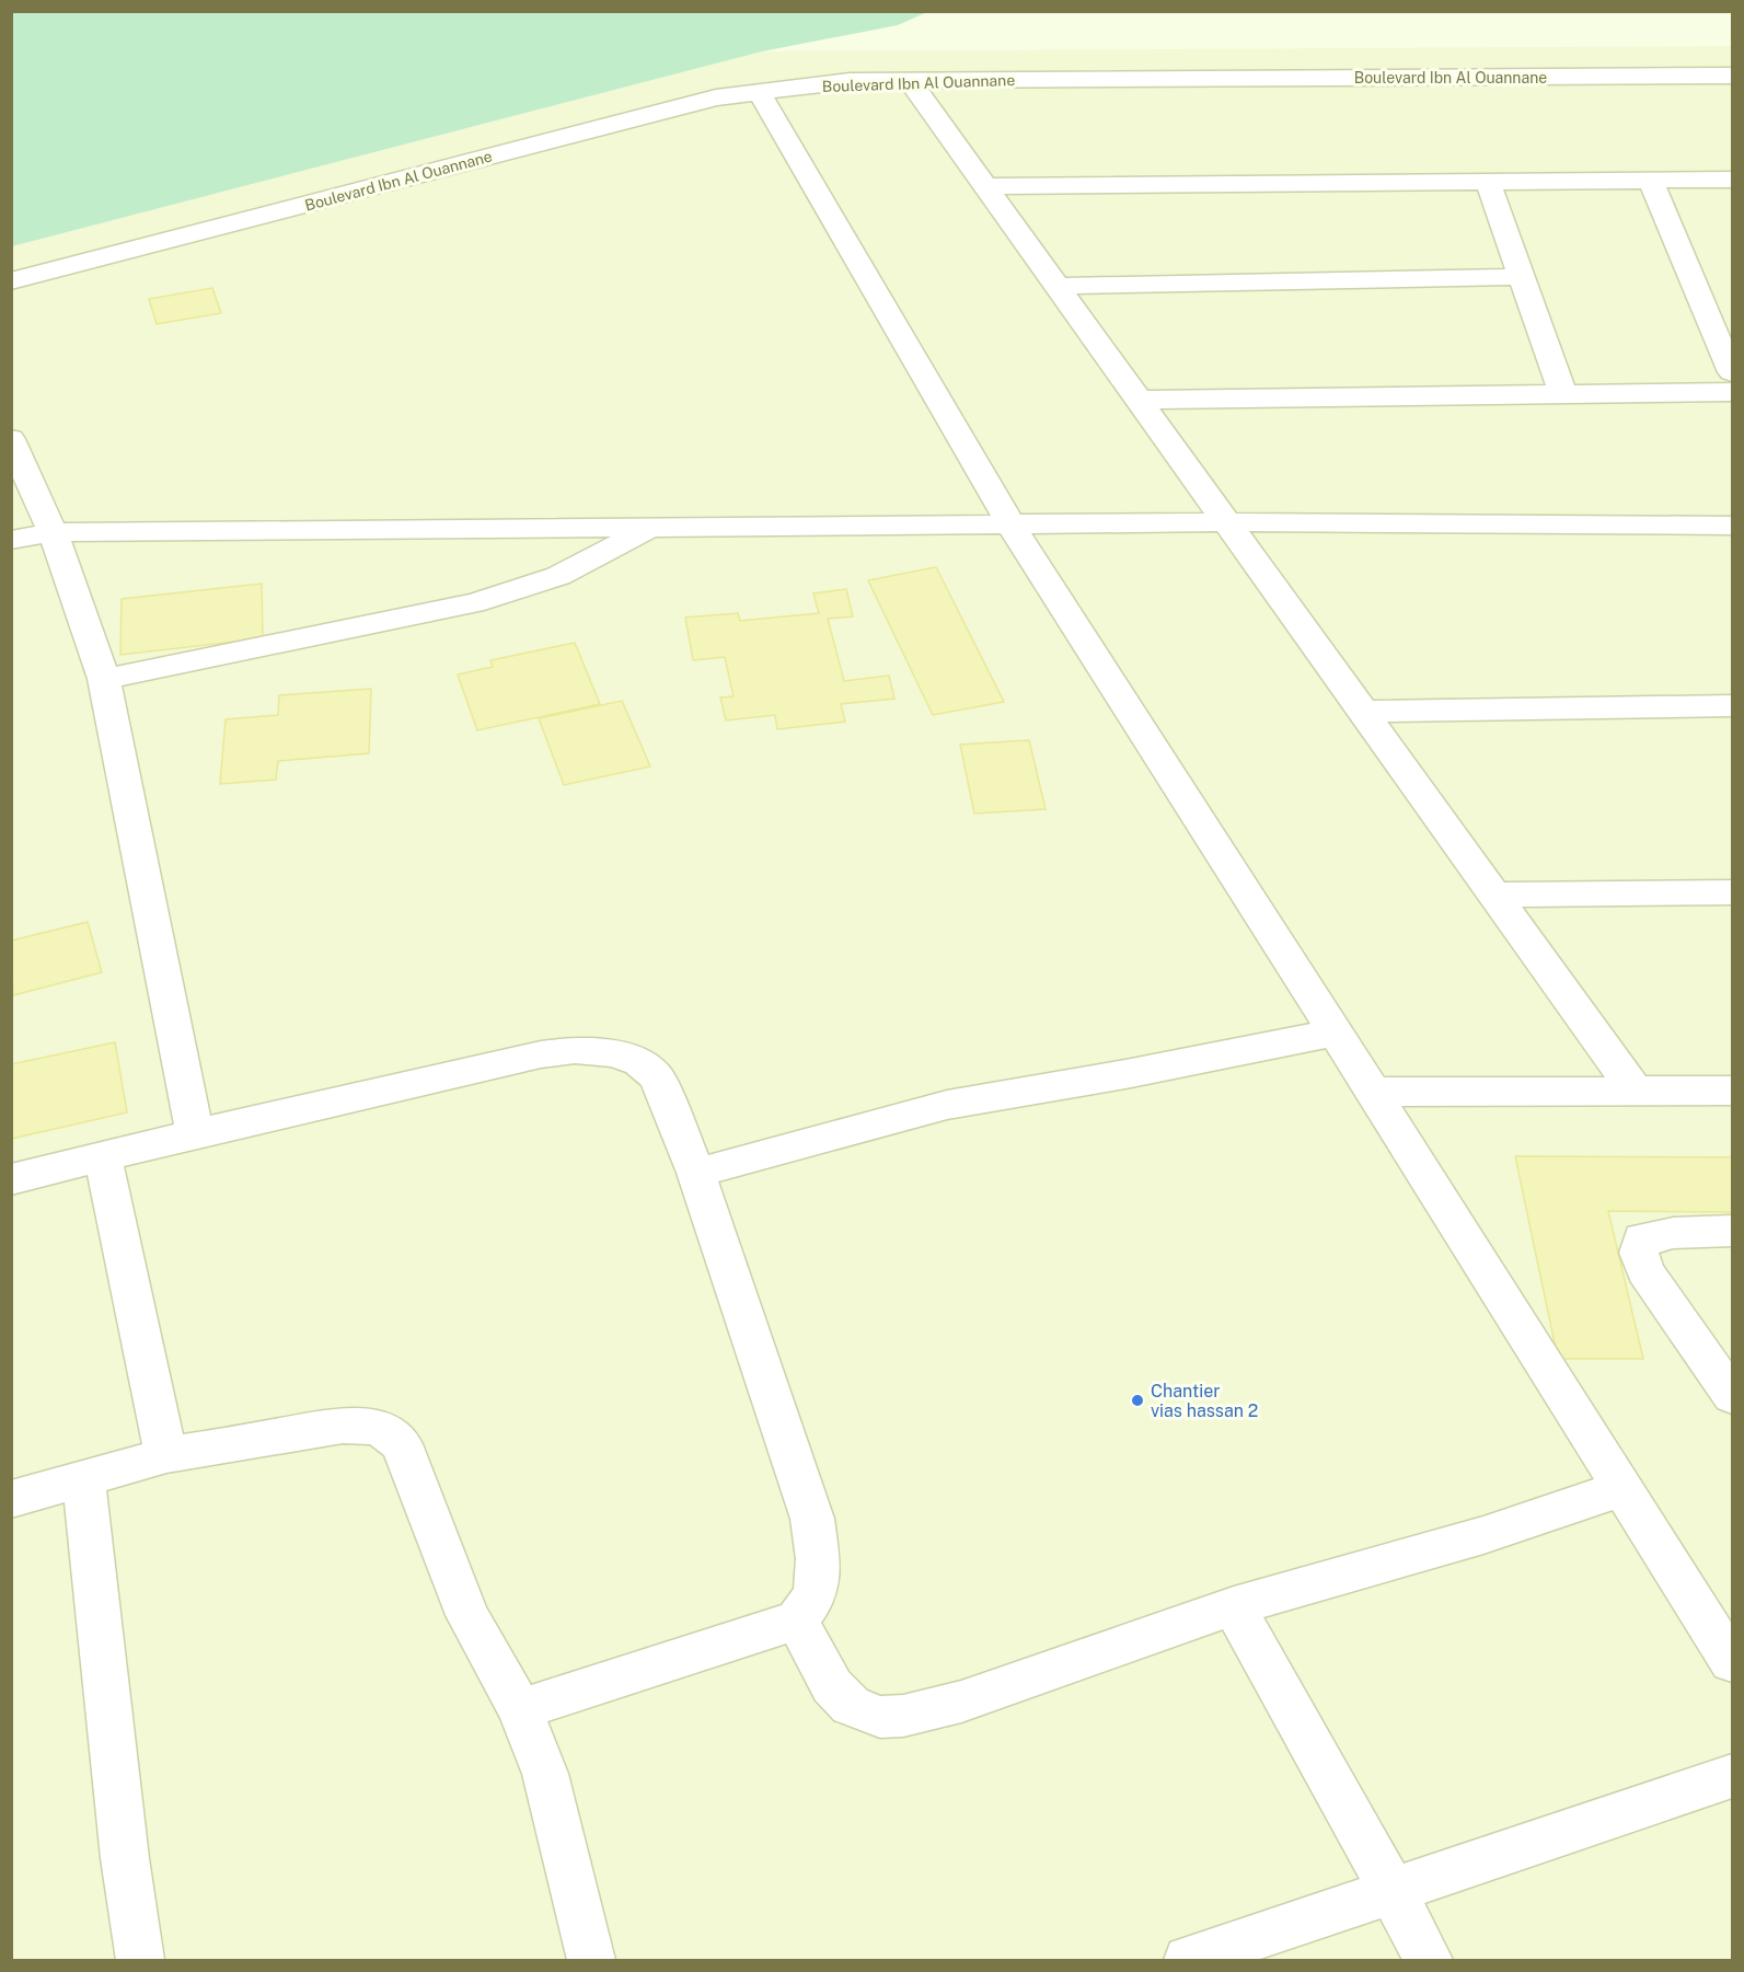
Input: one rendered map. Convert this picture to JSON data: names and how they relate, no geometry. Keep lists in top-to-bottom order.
{
  "streets": {
    "street": ["Boulevard Ibn Al Ouannane"]
  },
  "places": ["Chantier vias hassan 2"]
}
